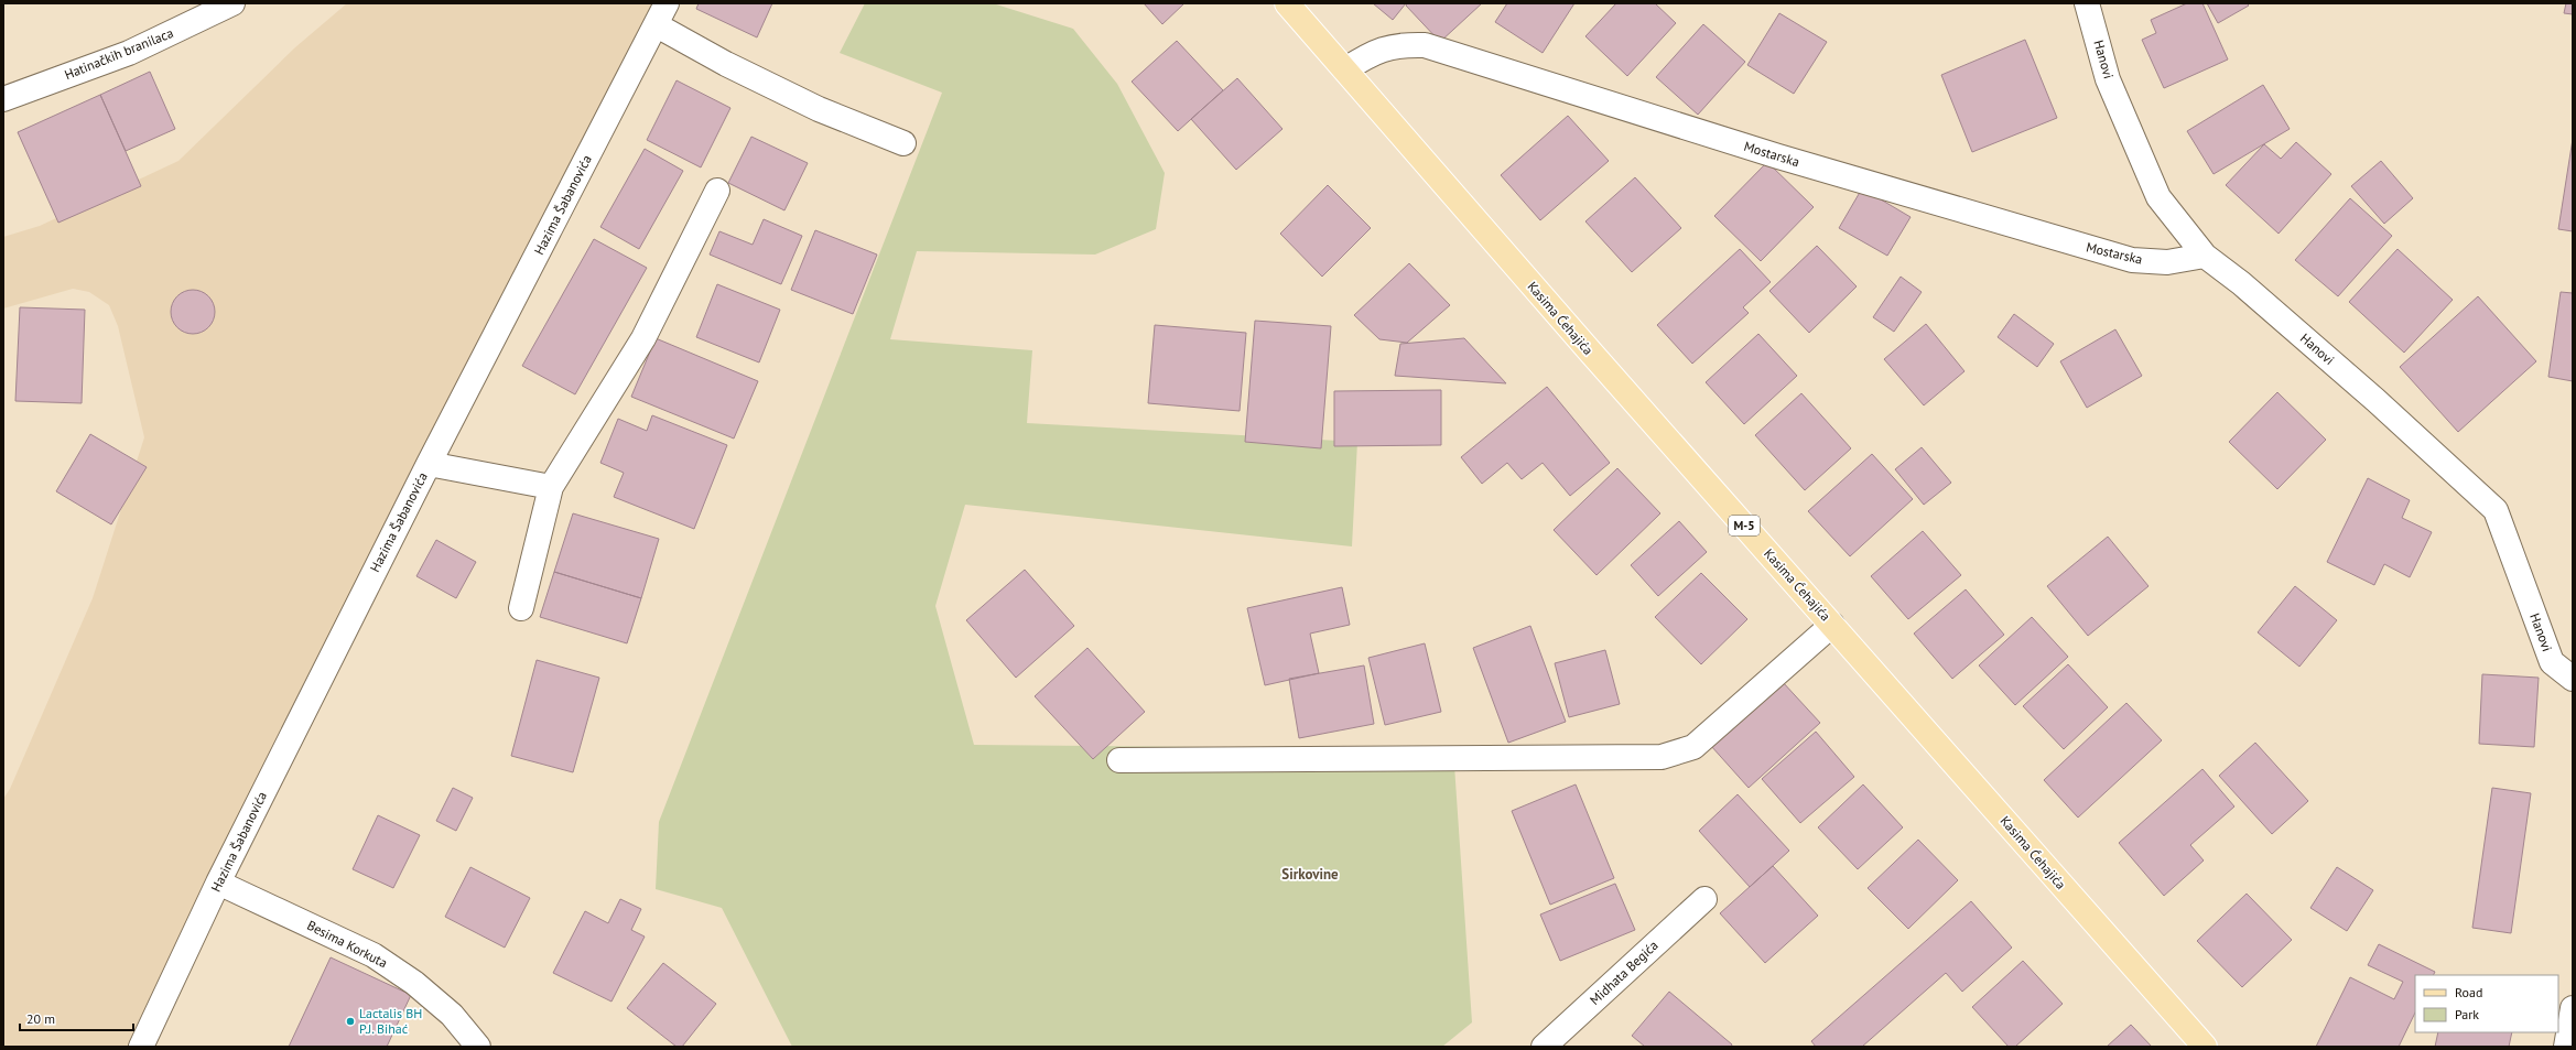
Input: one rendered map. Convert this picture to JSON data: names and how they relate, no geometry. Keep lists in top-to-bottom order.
{
  "streets": {
    "main road": ["Kasima Ćehajića", "M-5"],
    "street": [
      "Hatinačkih branilaca",
      "Hanovi",
      "Mostarska",
      "Hazima Šabanovića",
      "Besima Korkuta",
      "Midhata Begića"
    ]
  },
  "crossings": [
    ["Hanovi", "Mostarska"],
    ["Mostarska", "Kasima Ćehajića"],
    ["Hazima Šabanovića", "Besima Korkuta"]
  ],
  "districts": ["Sirkovine"],
  "places": ["Lactalis BH P.J. Bihać"],
  "legend": ["Road", "Park"],
  "scale_bar": "20 m"
}
